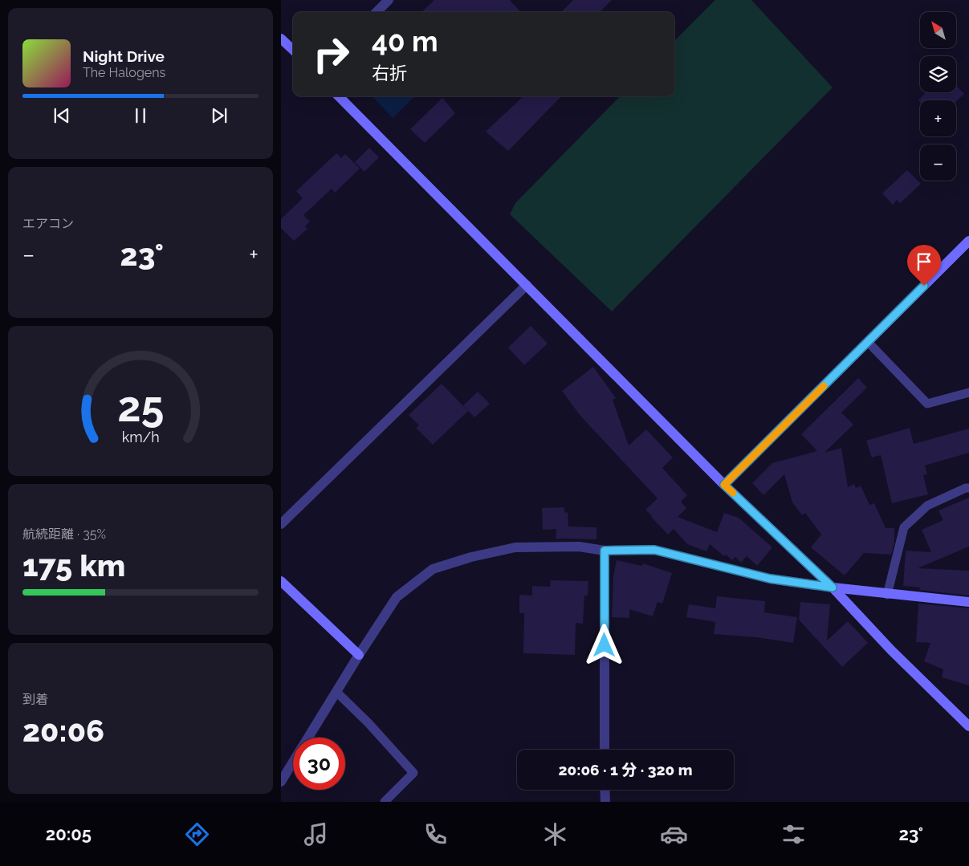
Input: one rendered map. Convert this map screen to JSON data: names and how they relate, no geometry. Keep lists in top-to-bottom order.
{
  "north": "top left",
  "page": {
    "map_buttons": ["+", "−"],
    "turn": ["40 m", "右折"],
    "song": ["Night Drive", "The Halogens"],
    "tile": [
      "エアコン",
      ["航続距離 · 35%", "175 km"],
      ["到着", "20:06"]
    ],
    "heat": ["−", "23°", "+"],
    "limit": "30",
    "trip": "20:06 · 1 分 · 320 m",
    "tabs": ["20:05", "23°"],
    "gauge": ["25", "km/h"]
  }
}
